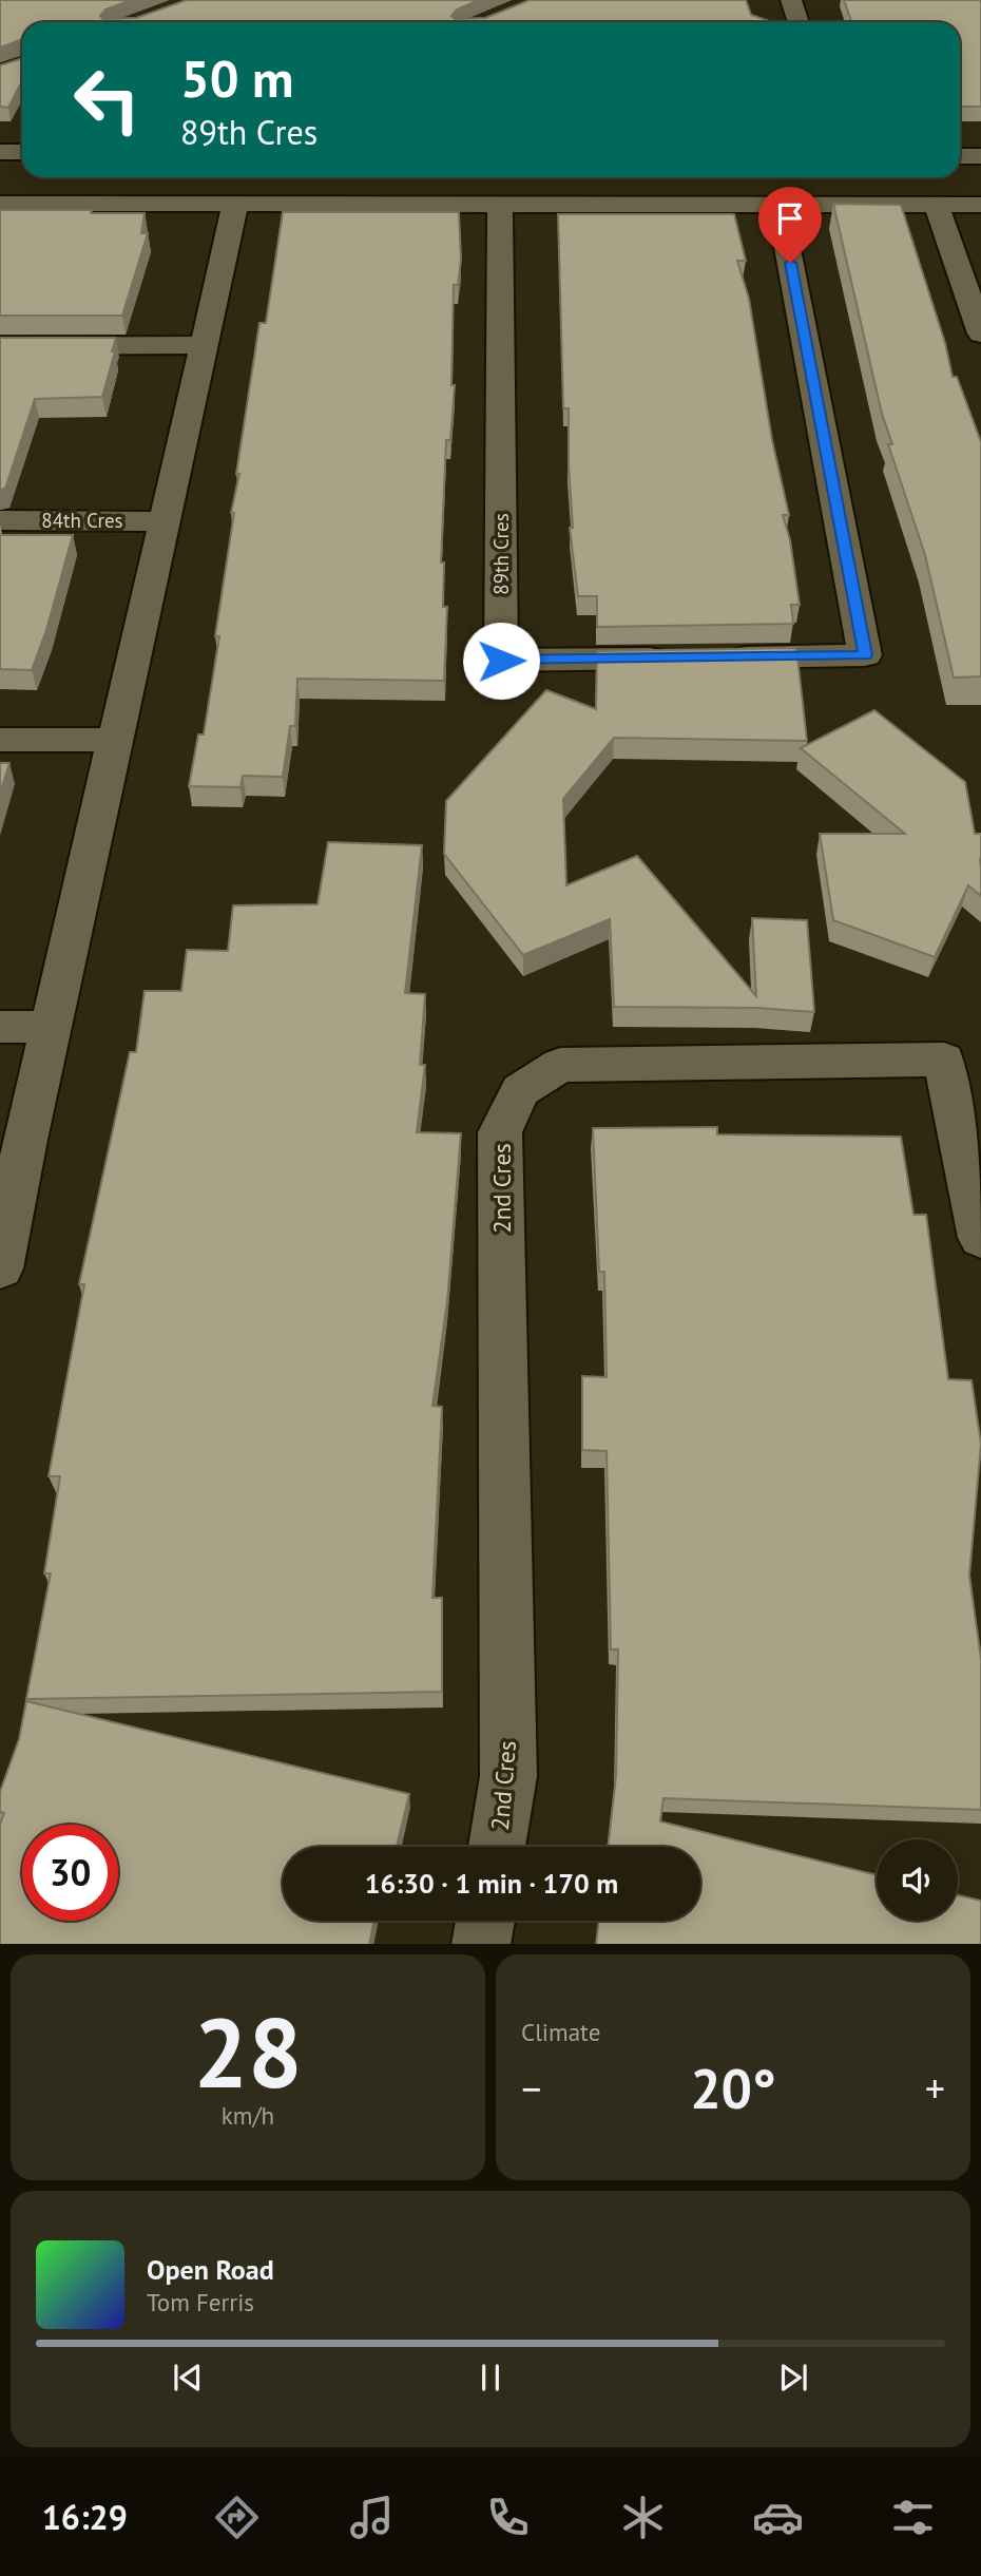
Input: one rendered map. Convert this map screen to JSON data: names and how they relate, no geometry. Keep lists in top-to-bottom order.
{
  "streets": {
    "street": ["84th Cres", "89th Cres", "2nd Cres"]
  },
  "page": {
    "turn": ["50 m", "89th Cres"],
    "limit": "30",
    "trip": "16:30 · 1 min · 170 m",
    "tile": [
      ["28", "km/h"],
      "Climate"
    ],
    "heat": ["−", "20°", "+"],
    "song": ["Open Road", "Tom Ferris"],
    "tabs": "16:29"
  }
}
